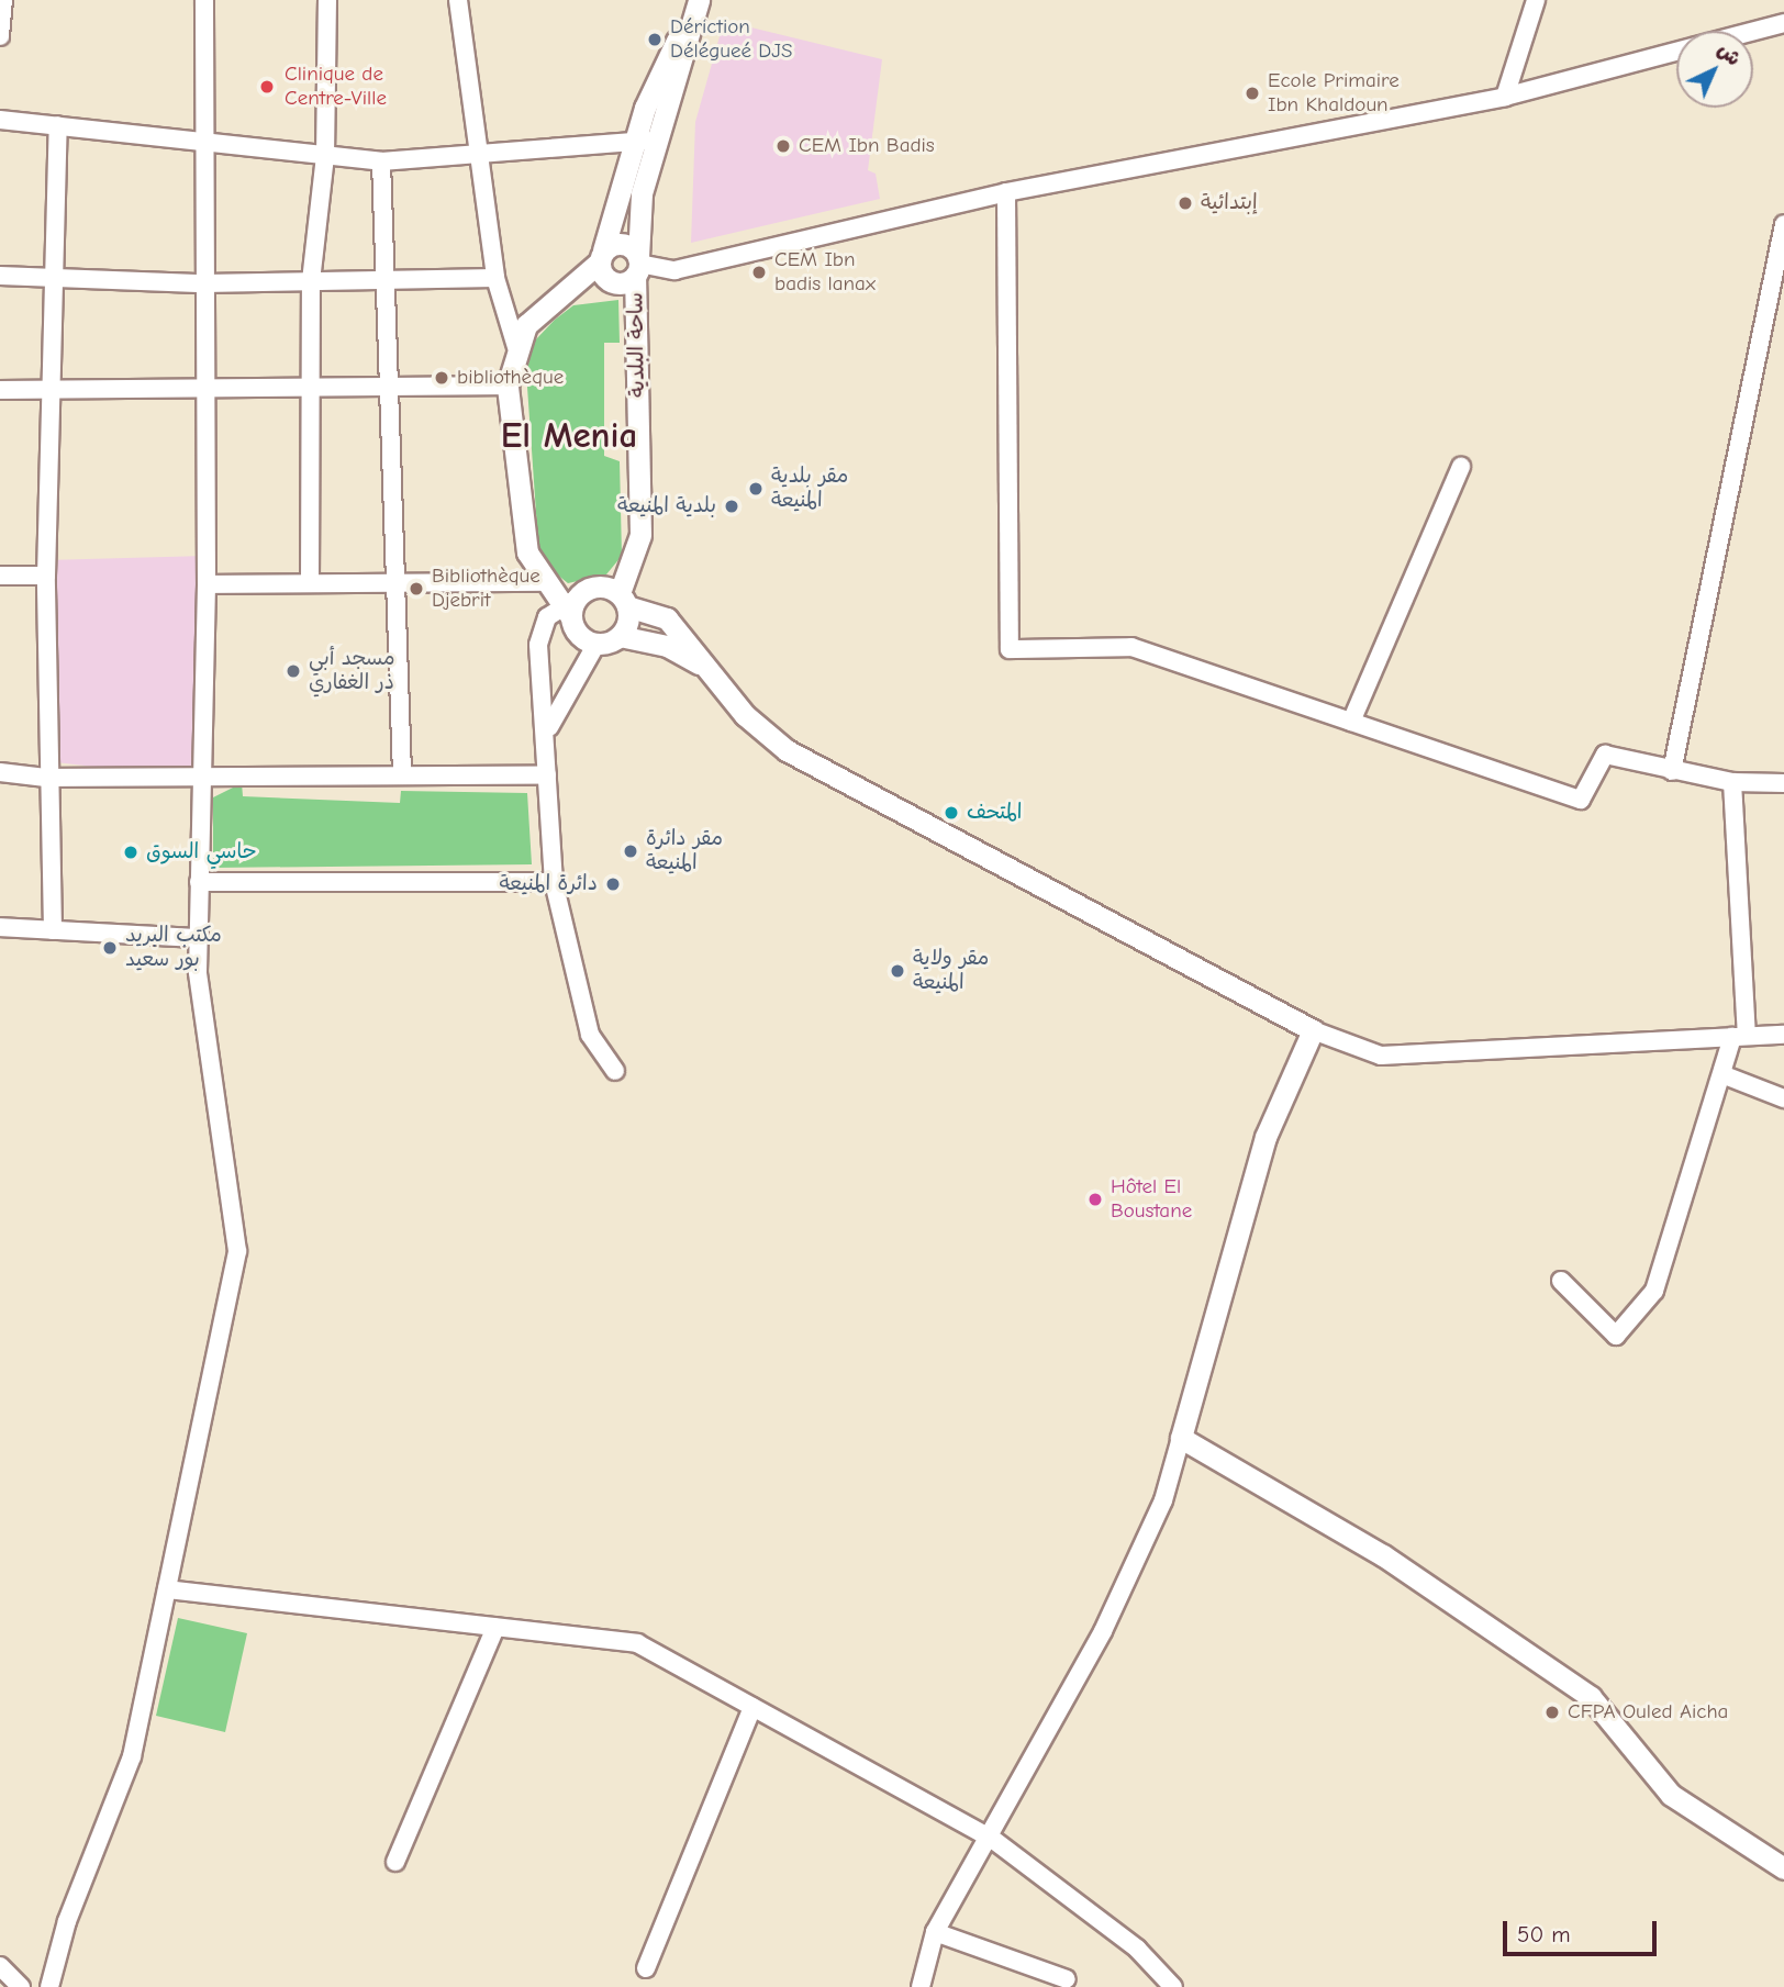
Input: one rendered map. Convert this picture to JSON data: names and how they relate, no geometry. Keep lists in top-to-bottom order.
{
  "streets": {
    "street": ["ساحة البلدية"]
  },
  "districts": ["El Menia"],
  "places": [
    "Dériction Délégueé DJS",
    "Clinique de Centre-Ville",
    "Ecole Primaire Ibn Khaldoun",
    "CEM Ibn Badis",
    "إبتدائية",
    "CEM Ibn badis lanax",
    "bibliothèque",
    "مقر بلدية المنيعة",
    "بلدية المنيعة",
    "Bibliothèque Djebrit",
    "مسجد أبي ذر الغفاري",
    "المتحف",
    "مقر دائرة المنيعة",
    "حاسي السوق",
    "دائرة المنيعة",
    "مكتب البريد بور سعيد",
    "مقر ولاية المنيعة",
    "Hôtel El Boustane",
    "CFPA Ouled Aicha"
  ],
  "scale_bar": "50 m",
  "north": "top right"
}
